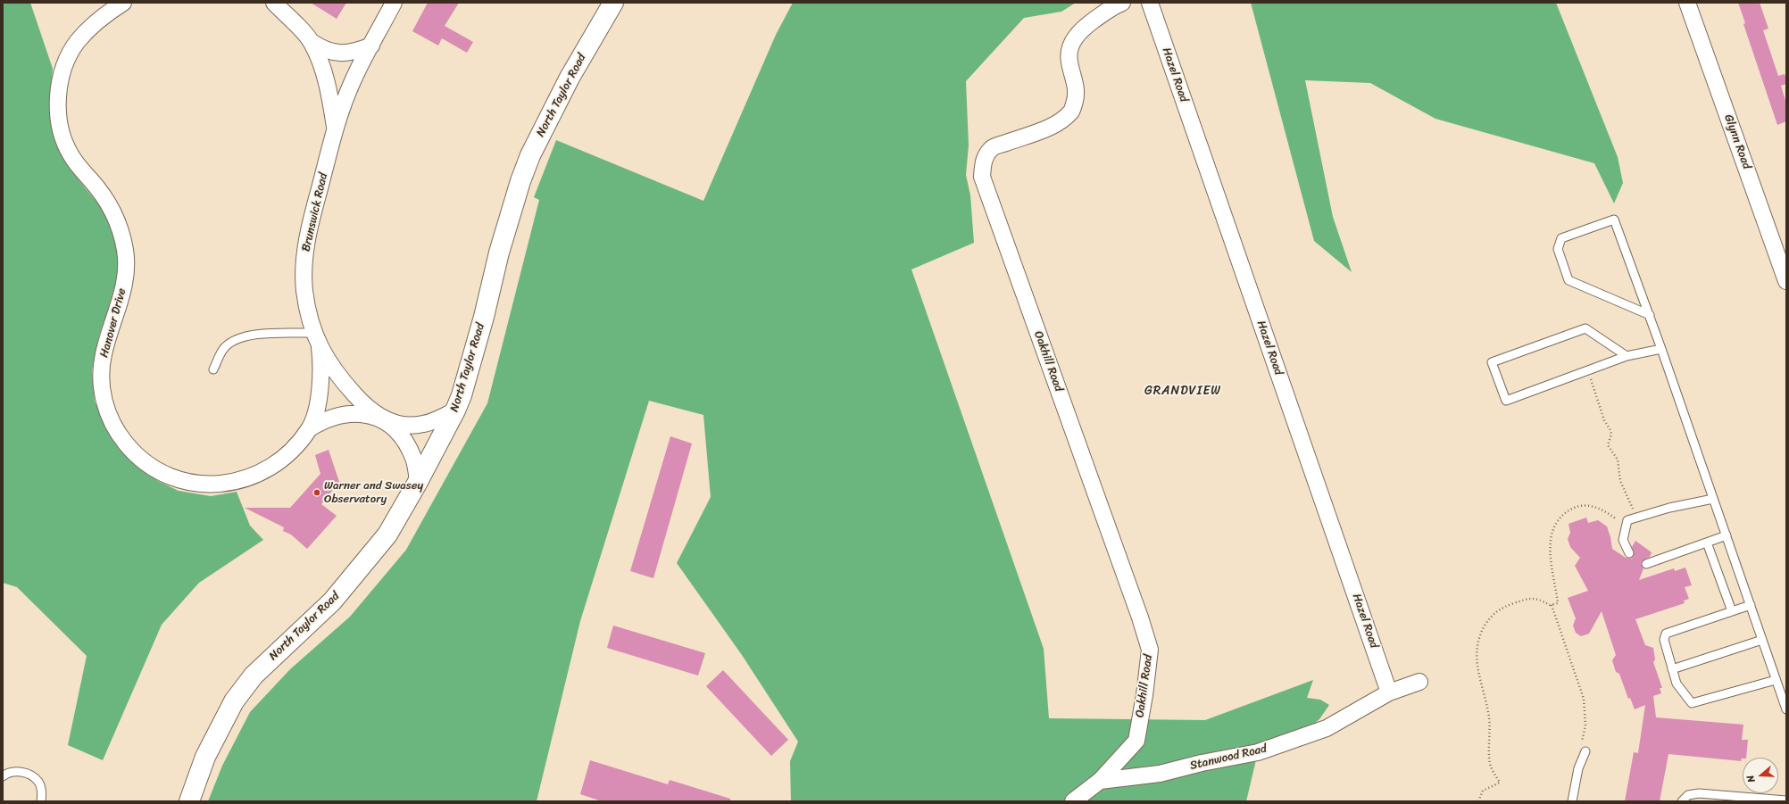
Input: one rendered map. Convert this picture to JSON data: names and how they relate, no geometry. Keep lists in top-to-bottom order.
{
  "streets": {
    "street": [
      "Hazel Road",
      "North Taylor Road",
      "Glynn Road",
      "Brunswick Road",
      "Hanover Drive",
      "Oakhill Road",
      "Stanwood Road"
    ]
  },
  "crossings": [
    ["Hazel Road", "Stanwood Road"],
    ["North Taylor Road", "Brunswick Road"],
    ["North Taylor Road", "Hanover Drive"],
    ["Brunswick Road", "Hanover Drive"],
    ["Oakhill Road", "Stanwood Road"]
  ],
  "districts": ["GRANDVIEW"],
  "places": ["Warner and Swasey Observatory"],
  "north": "left"
}
